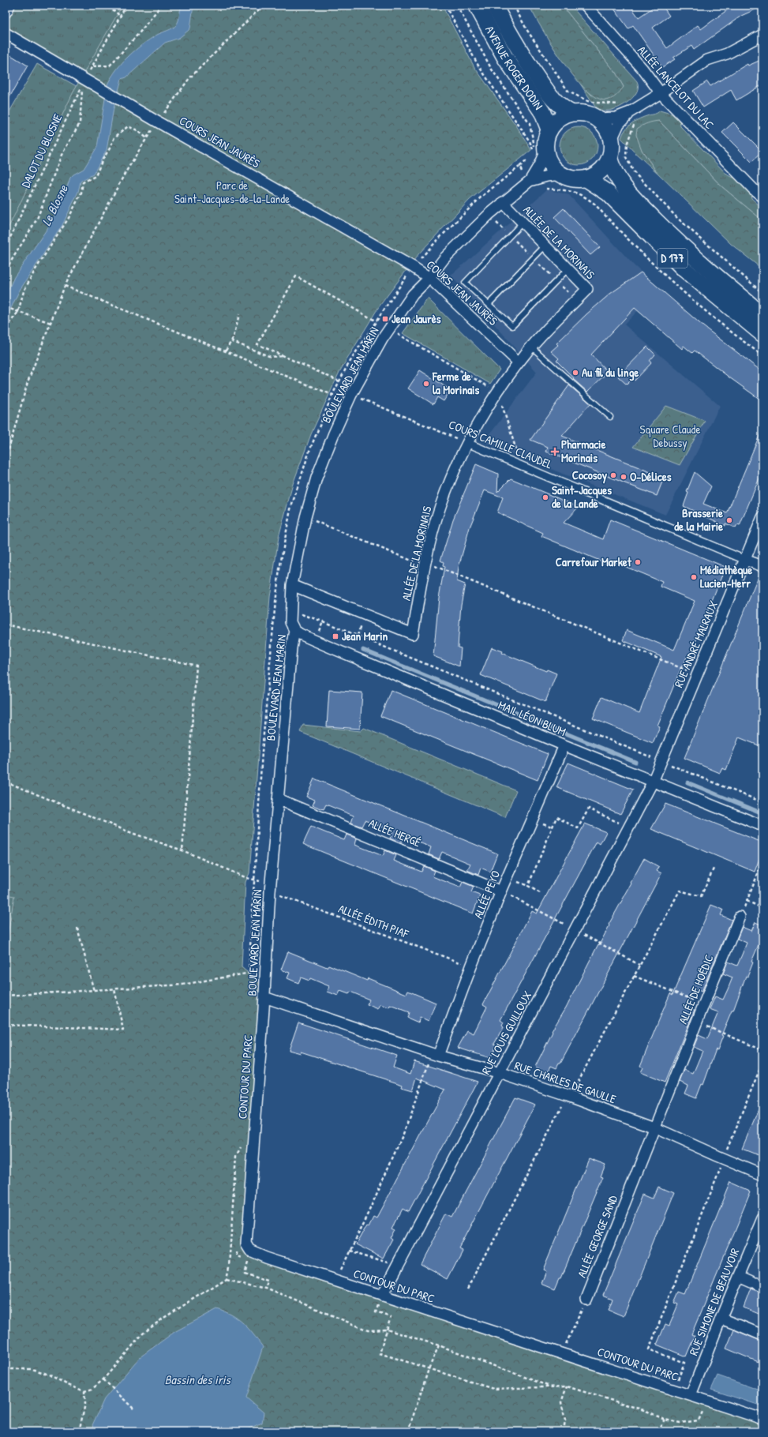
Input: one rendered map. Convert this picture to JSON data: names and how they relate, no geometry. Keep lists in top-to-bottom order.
{
  "streets": {
    "main road": ["AVENUE ROGER DODIN", "D 177"],
    "street": [
      "ALLÉE LANCELOT DU LAC",
      "COURS JEAN JAURÈS",
      "ALLÉE DE LA MORINAIS",
      "BOULEVARD JEAN MARIN",
      "COURS CAMILLE CLAUDEL",
      "RUE ANDRÉ MALRAUX",
      "MAIL LÉON BLUM",
      "ALLÉE HERGÉ",
      "ALLÉE PEYO",
      "ALLÉE DE HOËDIC",
      "RUE LOUIS GUILLOUX",
      "CONTOUR DU PARC",
      "RUE CHARLES DE GAULLE",
      "ALLÉE GEORGE SAND",
      "RUE SIMONE DE BEAUVOIR"
    ],
    "path": ["DALOT DU BLOSNE", "ALLÉE ÉDITH PIAF"]
  },
  "crossings": [
    ["AVENUE ROGER DODIN", "D 177"],
    ["AVENUE ROGER DODIN", "BOULEVARD JEAN MARIN"],
    ["COURS JEAN JAURÈS", "ALLÉE DE LA MORINAIS"],
    ["COURS JEAN JAURÈS", "BOULEVARD JEAN MARIN"],
    ["ALLÉE DE LA MORINAIS", "BOULEVARD JEAN MARIN"],
    ["ALLÉE DE LA MORINAIS", "COURS CAMILLE CLAUDEL"],
    ["D 177", "BOULEVARD JEAN MARIN"],
    ["BOULEVARD JEAN MARIN", "COURS CAMILLE CLAUDEL"],
    ["BOULEVARD JEAN MARIN", "MAIL LÉON BLUM"],
    ["BOULEVARD JEAN MARIN", "ALLÉE HERGÉ"],
    ["BOULEVARD JEAN MARIN", "ALLÉE ÉDITH PIAF"],
    ["BOULEVARD JEAN MARIN", "CONTOUR DU PARC"],
    ["BOULEVARD JEAN MARIN", "RUE CHARLES DE GAULLE"],
    ["COURS CAMILLE CLAUDEL", "RUE ANDRÉ MALRAUX"],
    ["RUE ANDRÉ MALRAUX", "MAIL LÉON BLUM"],
    ["RUE ANDRÉ MALRAUX", "RUE LOUIS GUILLOUX"],
    ["MAIL LÉON BLUM", "ALLÉE PEYO"],
    ["MAIL LÉON BLUM", "RUE LOUIS GUILLOUX"],
    ["ALLÉE HERGÉ", "ALLÉE PEYO"],
    ["ALLÉE PEYO", "ALLÉE ÉDITH PIAF"],
    ["ALLÉE PEYO", "RUE CHARLES DE GAULLE"],
    ["ALLÉE DE HOËDIC", "RUE CHARLES DE GAULLE"],
    ["ALLÉE DE HOËDIC", "ALLÉE GEORGE SAND"],
    ["RUE LOUIS GUILLOUX", "CONTOUR DU PARC"],
    ["RUE LOUIS GUILLOUX", "RUE CHARLES DE GAULLE"],
    ["CONTOUR DU PARC", "RUE SIMONE DE BEAUVOIR"],
    ["RUE CHARLES DE GAULLE", "ALLÉE GEORGE SAND"]
  ],
  "water": ["Le Blosne", "Bassin des iris"],
  "parks": ["Parc de Saint-Jacques-de-la-Lande", "Square Claude Debussy"],
  "places": {
    "transit": ["Jean Jaurès", "Jean Marin"],
    "other": [
      "Au fil du linge",
      "Ferme de la Morinais",
      "Cocosoy",
      "O-Délices",
      "Saint-Jacques de la Lande",
      "Brasserie de la Mairie",
      "Carrefour Market",
      "Médiathèque Lucien-Herr"
    ],
    "health": ["Pharmacie Morinais"]
  }
}
